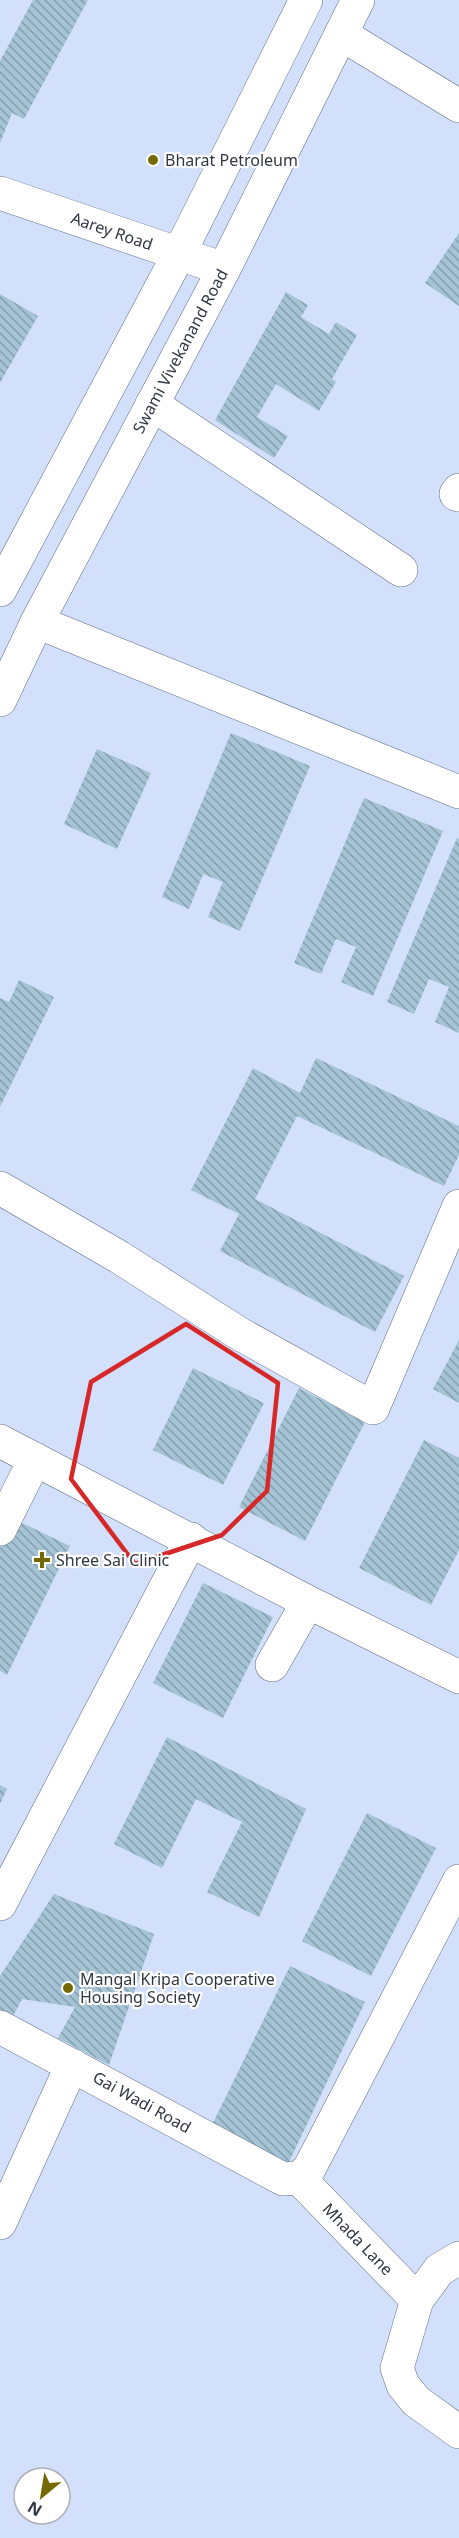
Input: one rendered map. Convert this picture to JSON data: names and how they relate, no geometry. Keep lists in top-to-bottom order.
{
  "streets": {
    "street": [
      "Aarey Road",
      "Swami Vivekanand Road",
      "Gai Wadi Road",
      "Mhada Lane"
    ]
  },
  "crossings": [
    ["Aarey Road", "Swami Vivekanand Road"],
    ["Gai Wadi Road", "Mhada Lane"]
  ],
  "places": {
    "other": ["Bharat Petroleum", "Mangal Kripa Cooperative Housing Society"],
    "health": ["Shree Sai Clinic"]
  },
  "north": "bottom left"
}
